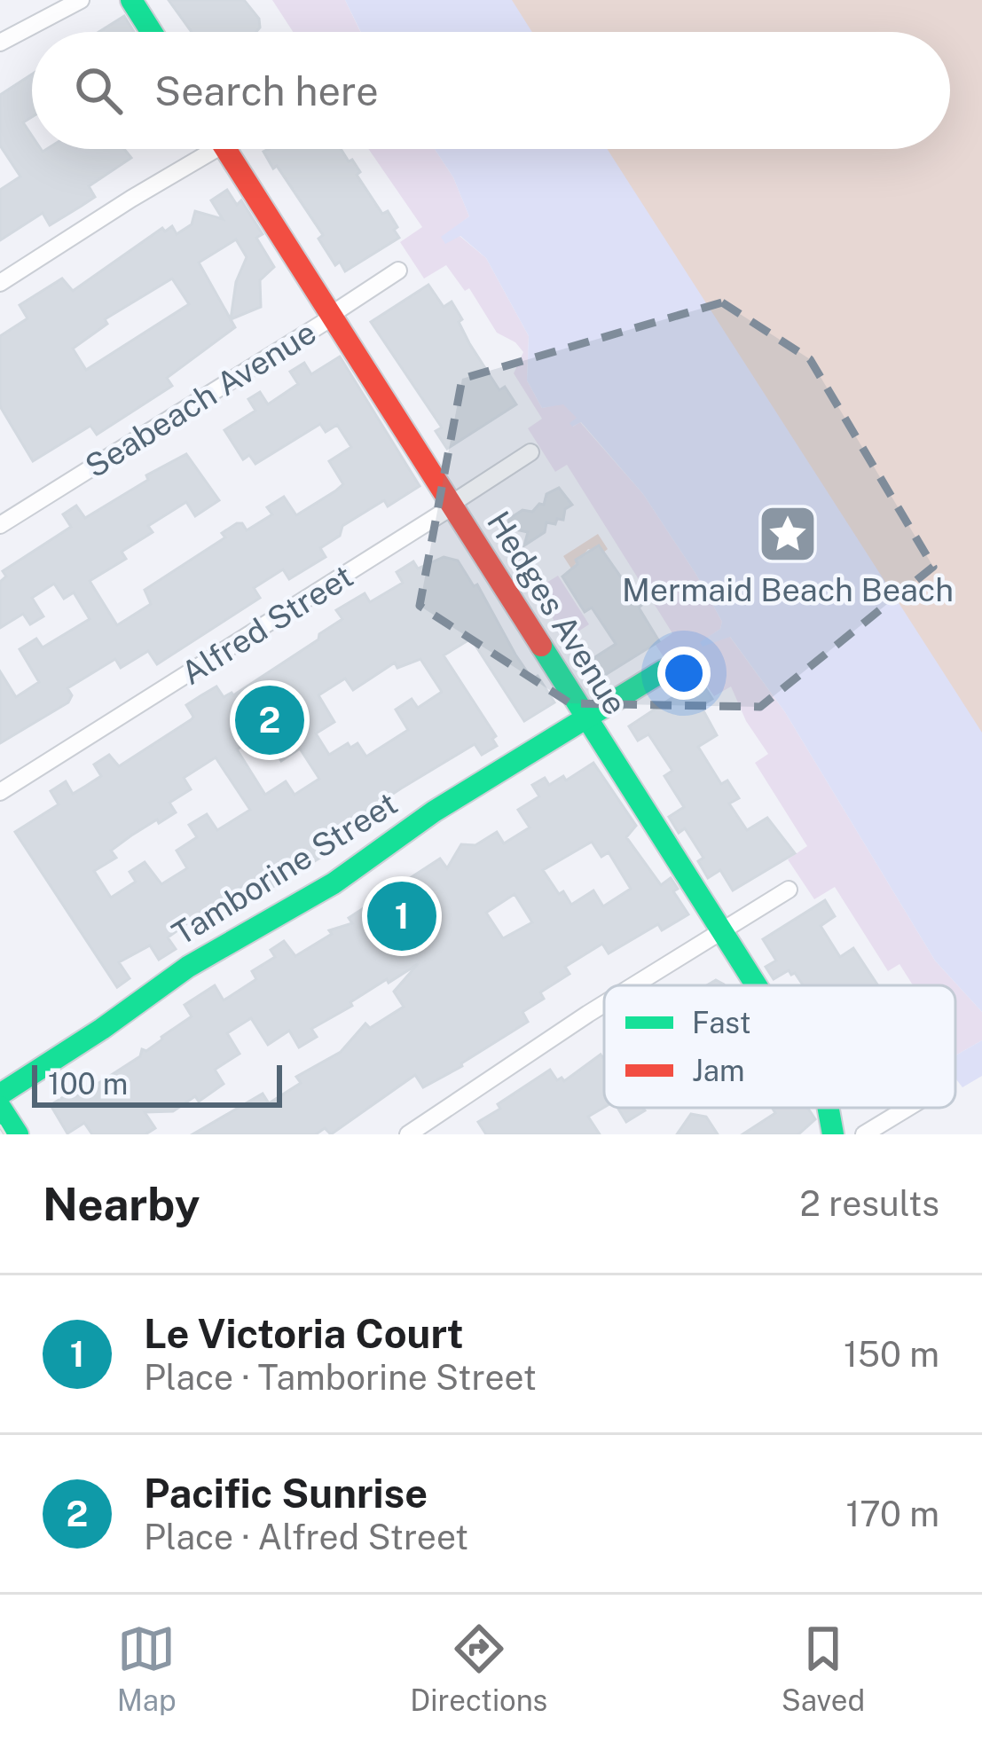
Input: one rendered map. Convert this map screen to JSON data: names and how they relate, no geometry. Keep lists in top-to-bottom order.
{
  "streets": {
    "main road": ["Hedges Avenue", "Tamborine Street"],
    "street": ["Seabeach Avenue", "Alfred Street"]
  },
  "crossings": [
    ["Seabeach Avenue", "Hedges Avenue"],
    ["Hedges Avenue", "Alfred Street"],
    ["Hedges Avenue", "Tamborine Street"]
  ],
  "places": {
    "place": ["Mermaid Beach Beach"]
  },
  "legend": ["Fast", "Jam"],
  "scale_bar": "100 m",
  "page": {
    "search": "Search here",
    "pins": ["2", "1"],
    "scale": "100 m",
    "heading": ["Nearby", "2 results"],
    "list": [
      {
        "mark": "1",
        "name": "Le Victoria Court",
        "note": "Place · Tamborine Street",
        "value": "150 m"
      },
      {
        "mark": "2",
        "name": "Pacific Sunrise",
        "note": "Place · Alfred Street",
        "value": "170 m"
      }
    ],
    "nav": ["Map", "Directions", "Saved"]
  }
}
